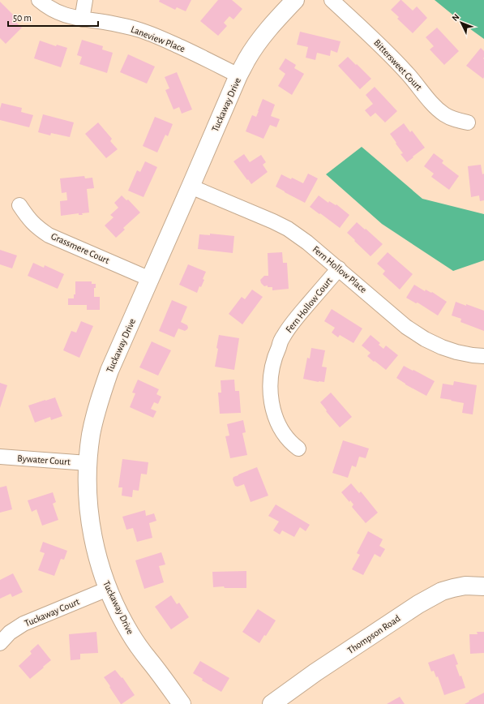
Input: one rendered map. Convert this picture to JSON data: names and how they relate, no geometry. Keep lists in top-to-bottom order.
{
  "streets": {
    "street": [
      "Laneview Place",
      "Bittersweet Court",
      "Tuckaway Drive",
      "Grassmere Court",
      "Fern Hollow Place",
      "Fern Hollow Court",
      "Bywater Court",
      "Tuckaway Court",
      "Thompson Road"
    ]
  },
  "crossings": [
    ["Laneview Place", "Tuckaway Drive"],
    ["Tuckaway Drive", "Grassmere Court"],
    ["Tuckaway Drive", "Fern Hollow Place"],
    ["Tuckaway Drive", "Bywater Court"],
    ["Tuckaway Drive", "Tuckaway Court"],
    ["Fern Hollow Place", "Fern Hollow Court"]
  ],
  "scale_bar": "50 m",
  "north": "top left"
}
